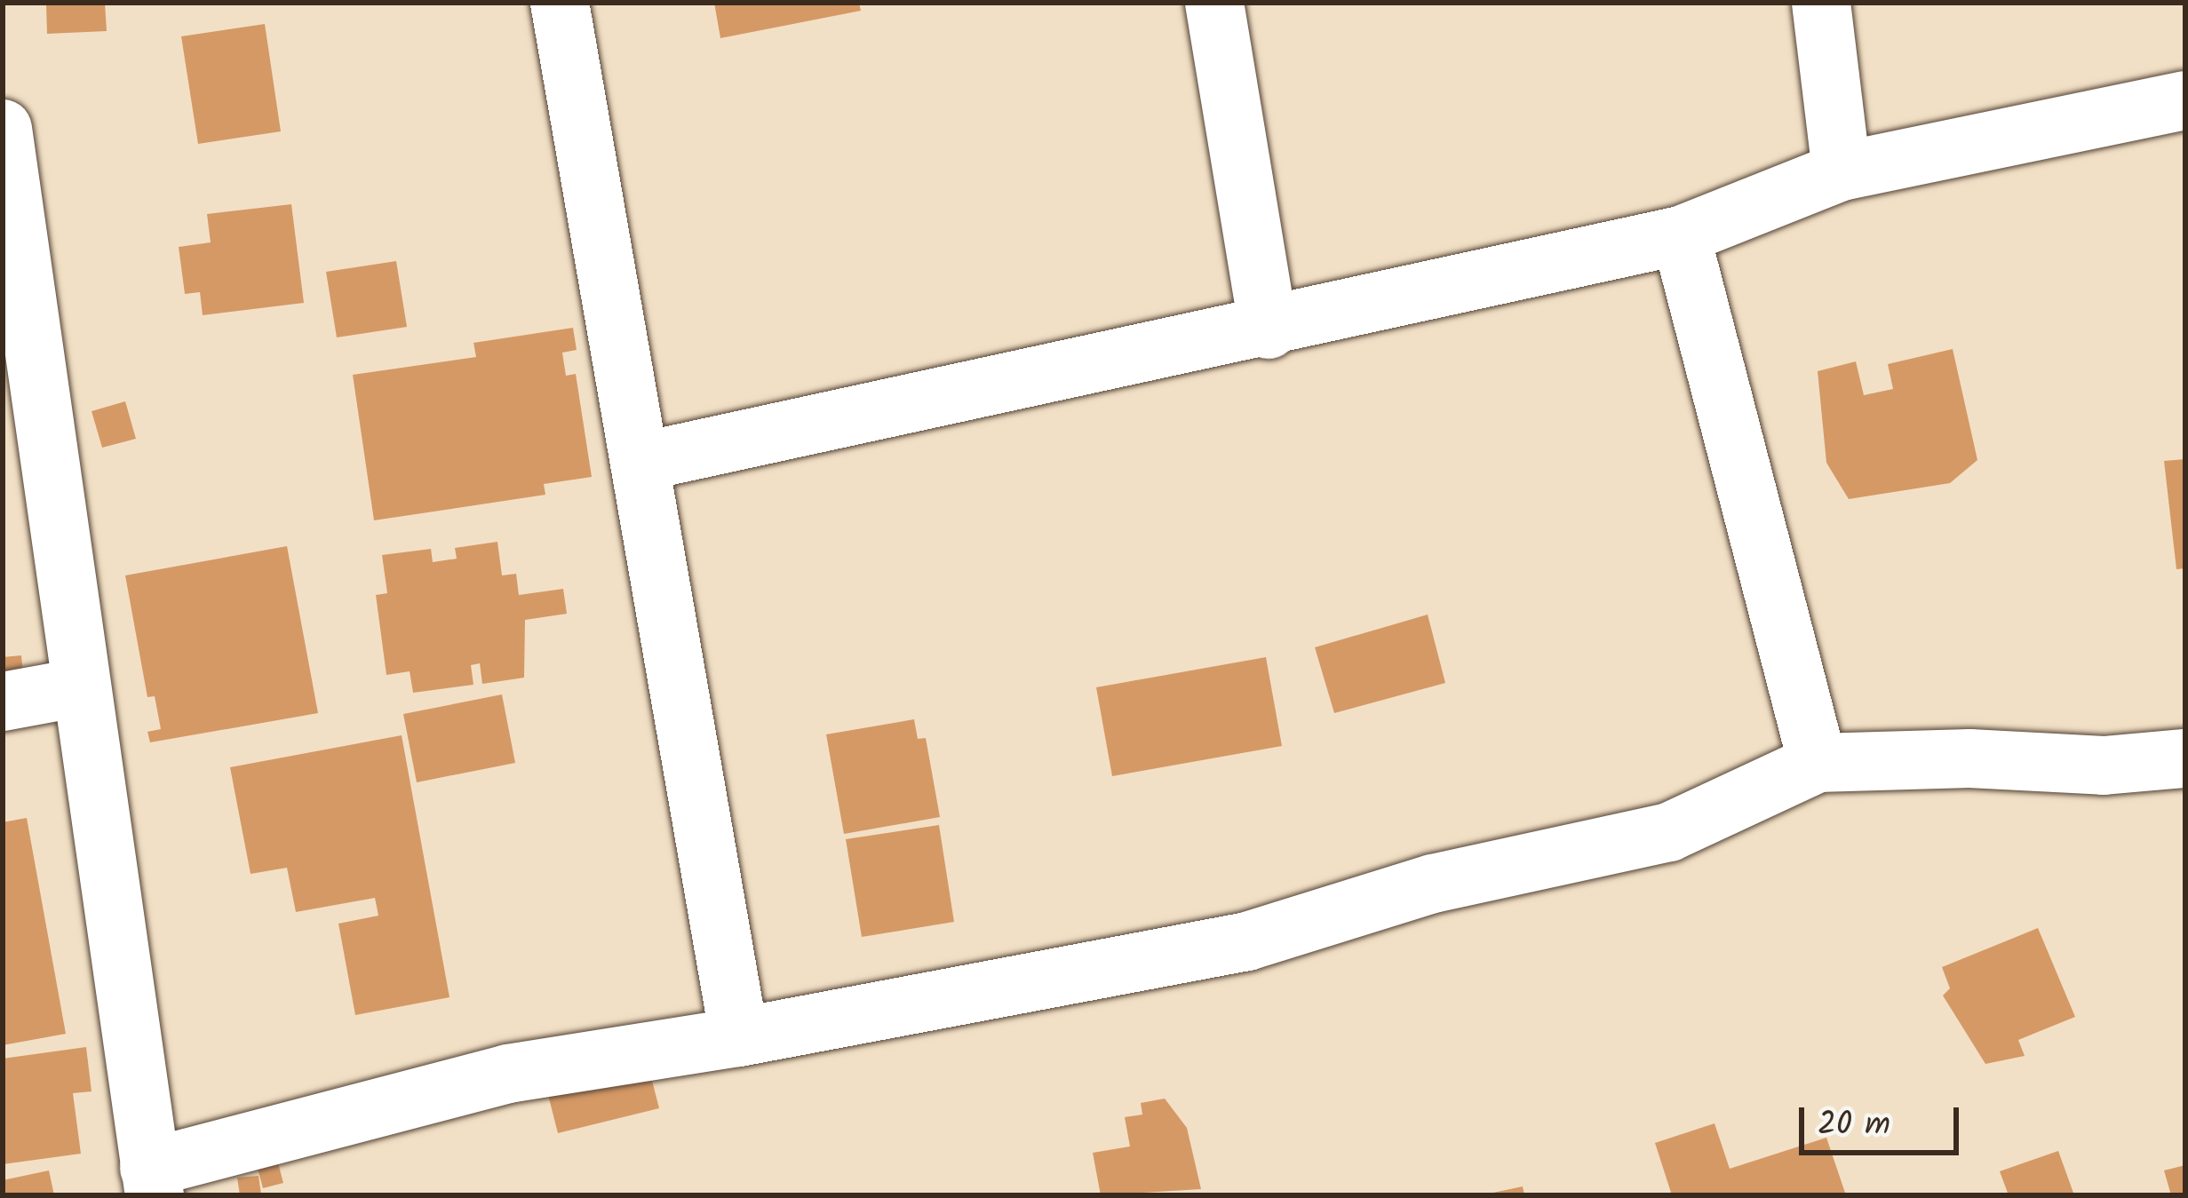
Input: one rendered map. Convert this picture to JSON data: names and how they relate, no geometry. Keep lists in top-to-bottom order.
{
  "scale_bar": "20 m"
}
